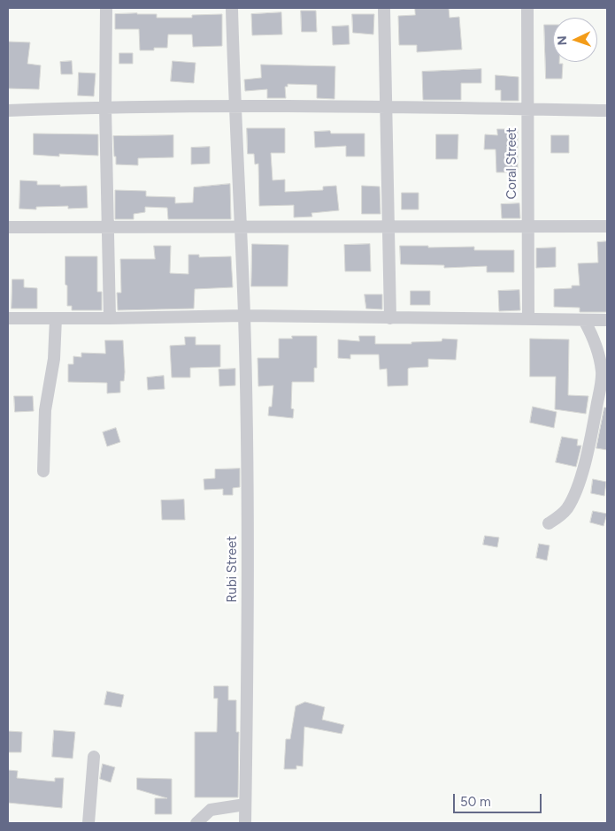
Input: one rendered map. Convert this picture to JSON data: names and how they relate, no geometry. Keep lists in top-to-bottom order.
{
  "streets": {
    "street": ["Coral Street", "Rubi Street"]
  },
  "scale_bar": "50 m",
  "north": "left"
}
